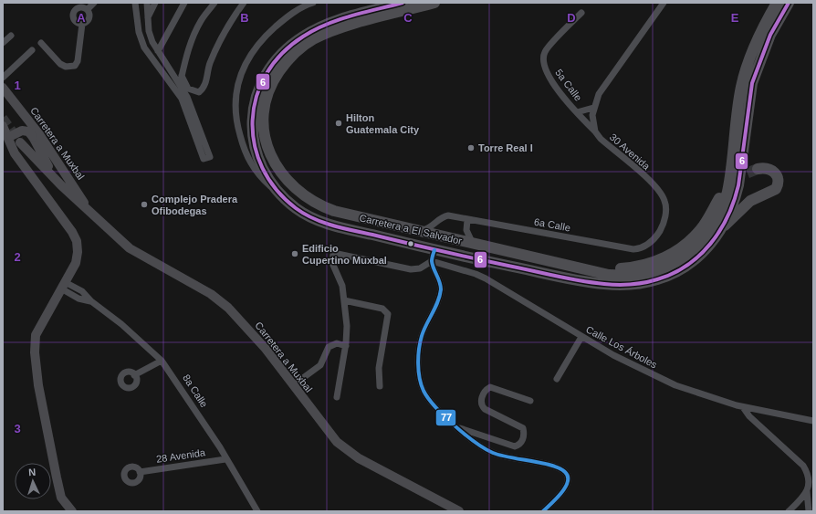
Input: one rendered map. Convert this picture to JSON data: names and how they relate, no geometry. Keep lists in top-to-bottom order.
{
  "streets": {
    "highway": ["Carretera a El Salvador"],
    "main road": ["Carretera a Muxbal"],
    "street": [
      "5a Calle",
      "30 Avenida",
      "6a Calle",
      "Calle Los Árboles",
      "8a Calle",
      "28 Avenida"
    ]
  },
  "crossings": [
    ["5a Calle", "30 Avenida"],
    ["30 Avenida", "6a Calle"],
    ["6a Calle", "Carretera a El Salvador"],
    ["Carretera a El Salvador", "Calle Los Árboles"],
    ["8a Calle", "28 Avenida"]
  ],
  "places": [
    "Hilton Guatemala City",
    "Torre Real I",
    "Complejo Pradera Ofibodegas",
    "Edificio Cupertino Muxbal"
  ],
  "lines": ["transit line 6", "transit line 77"],
  "north": "top",
  "grid": {
    "columns": [
      "A",
      "B",
      "C",
      "D",
      "E"
    ],
    "rows": ["1", "2", "3"]
  }
}
